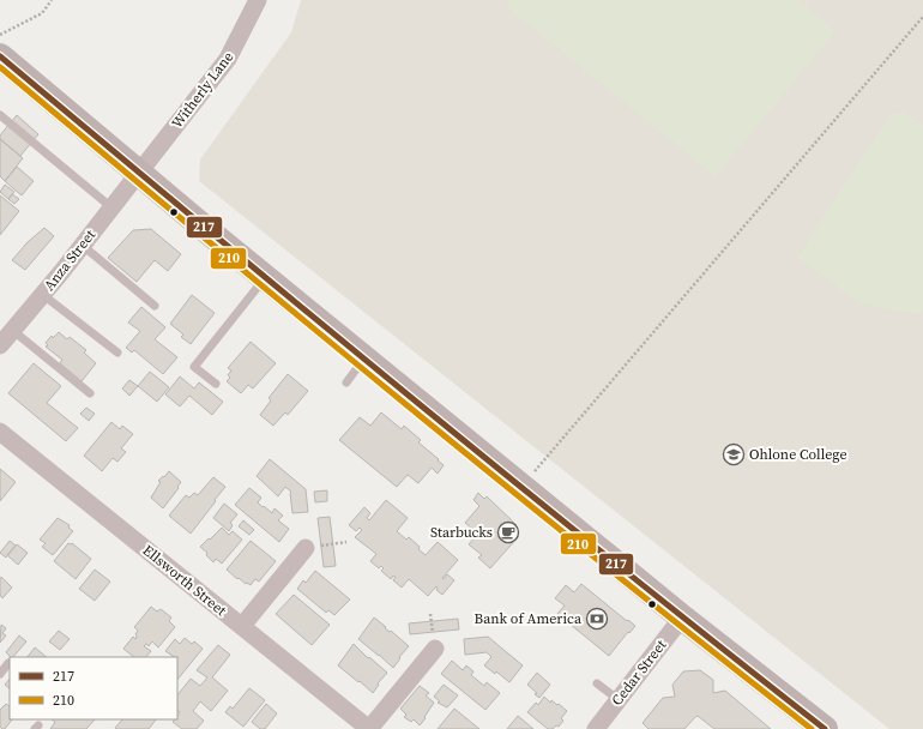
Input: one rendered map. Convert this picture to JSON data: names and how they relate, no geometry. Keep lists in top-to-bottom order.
{
  "streets": {
    "street": [
      "Witherly Lane",
      "Anza Street",
      "Ellsworth Street",
      "Cedar Street"
    ]
  },
  "crossings": [
    ["Witherly Lane", "Anza Street"]
  ],
  "places": {
    "school or university": ["Ohlone College"],
    "cafe": ["Starbucks"],
    "bank": ["Bank of America"]
  },
  "lines": ["transit line 217", "transit line 210"],
  "legend": ["217", "210"]
}
